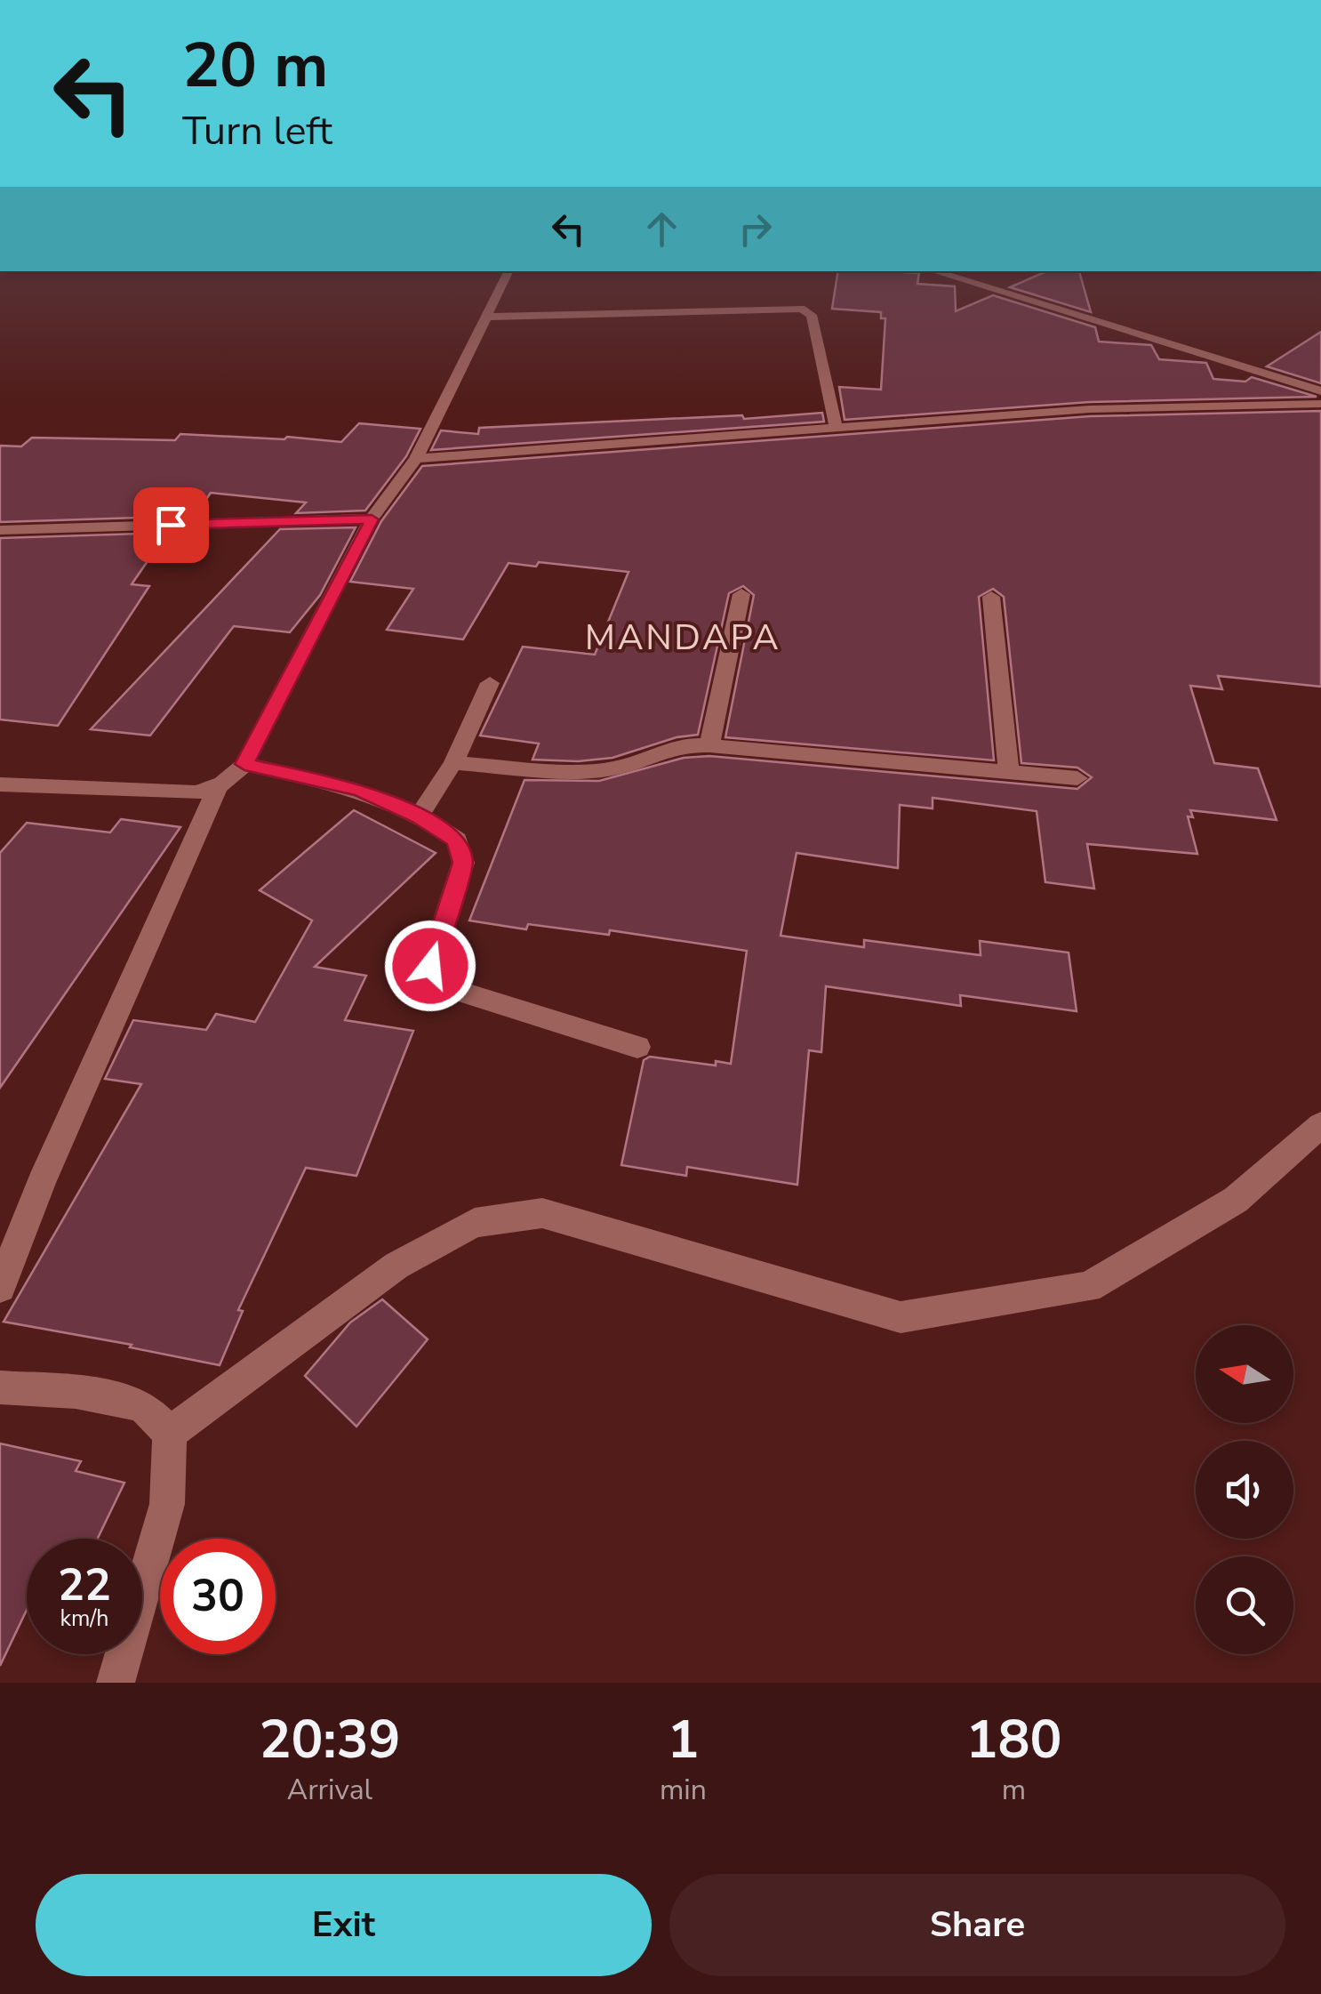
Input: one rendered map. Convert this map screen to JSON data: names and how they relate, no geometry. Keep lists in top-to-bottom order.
{
  "districts": ["MANDAPA"],
  "north": "left",
  "page": {
    "turn": ["20 m", "Turn left"],
    "speed": "22 km/h",
    "limit": "30",
    "eta": [
      "20:39",
      "Arrival",
      "1",
      "min",
      "180",
      "m"
    ],
    "buttons": ["Exit", "Share"]
  }
}
